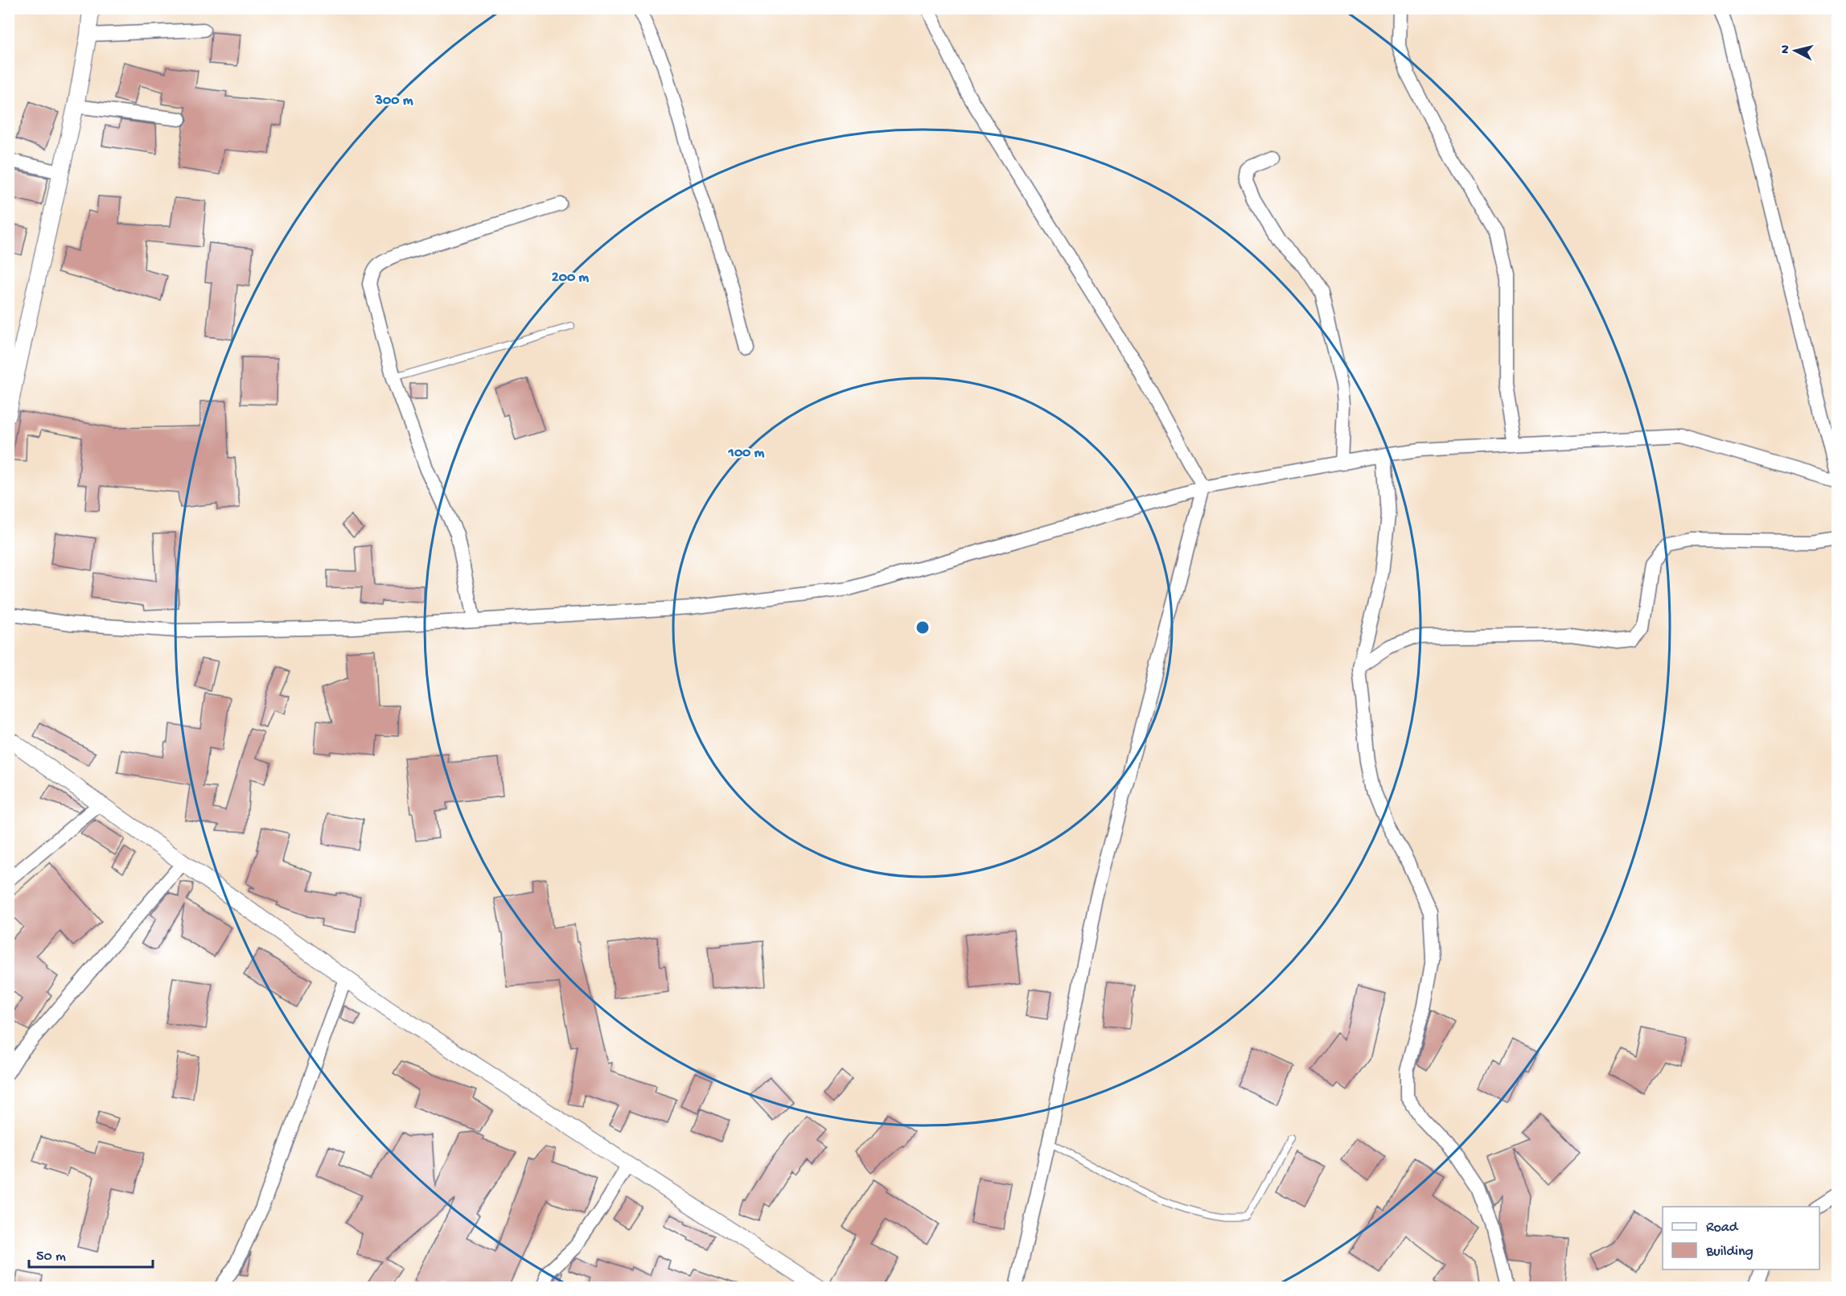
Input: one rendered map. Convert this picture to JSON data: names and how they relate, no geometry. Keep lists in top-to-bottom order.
{
  "legend": ["Road", "Building"],
  "scale_bar": "50 m",
  "north": "left",
  "rings": ["300 m", "200 m", "100 m"]
}
